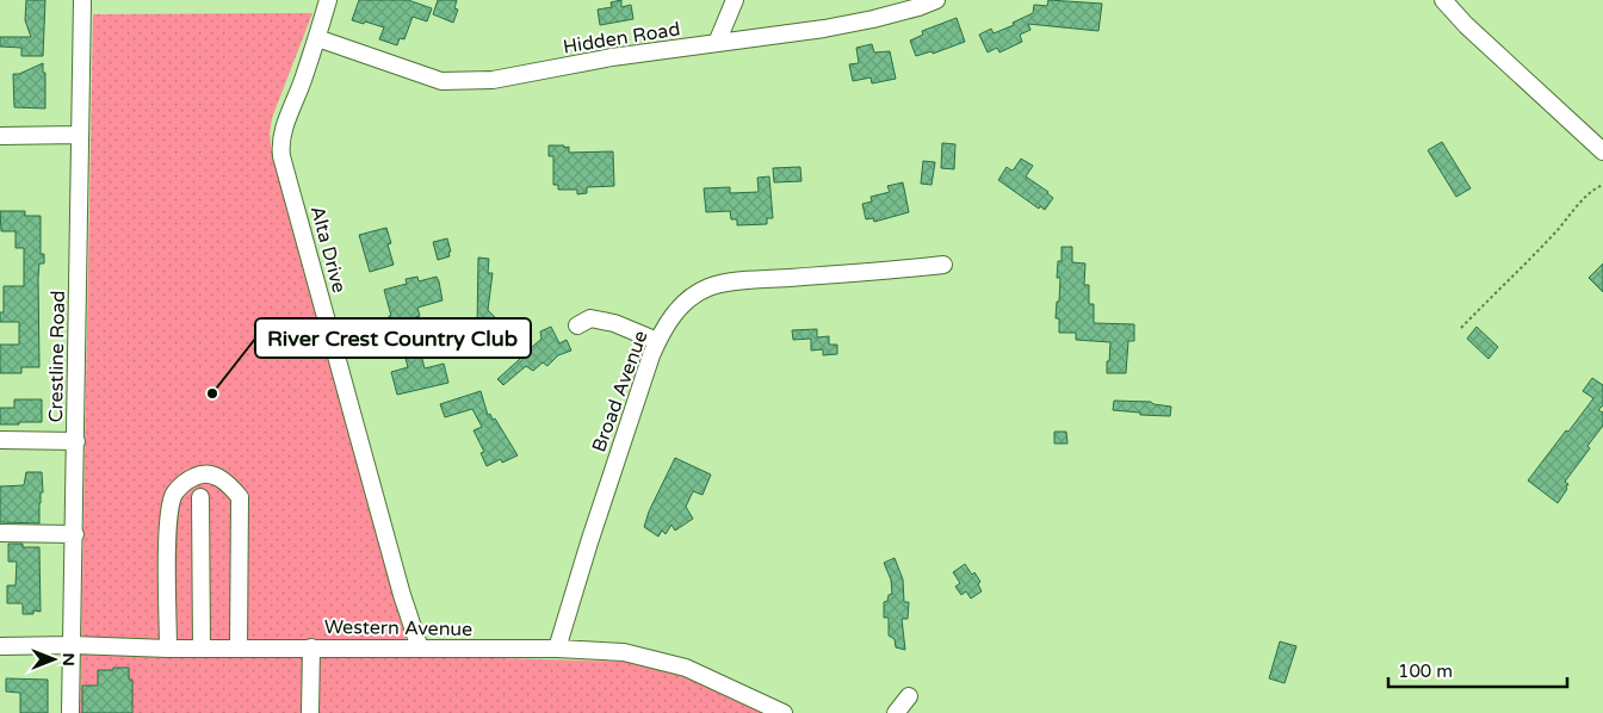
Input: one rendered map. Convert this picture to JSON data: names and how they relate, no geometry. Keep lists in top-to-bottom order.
{
  "streets": {
    "street": [
      "Hidden Road",
      "Alta Drive",
      "Crestline Road",
      "Broad Avenue",
      "Western Avenue"
    ]
  },
  "crossings": [
    ["Hidden Road", "Alta Drive"],
    ["Alta Drive", "Western Avenue"],
    ["Crestline Road", "Western Avenue"],
    ["Broad Avenue", "Western Avenue"]
  ],
  "places": ["River Crest Country Club"],
  "scale_bar": "100 m",
  "north": "right"
}
